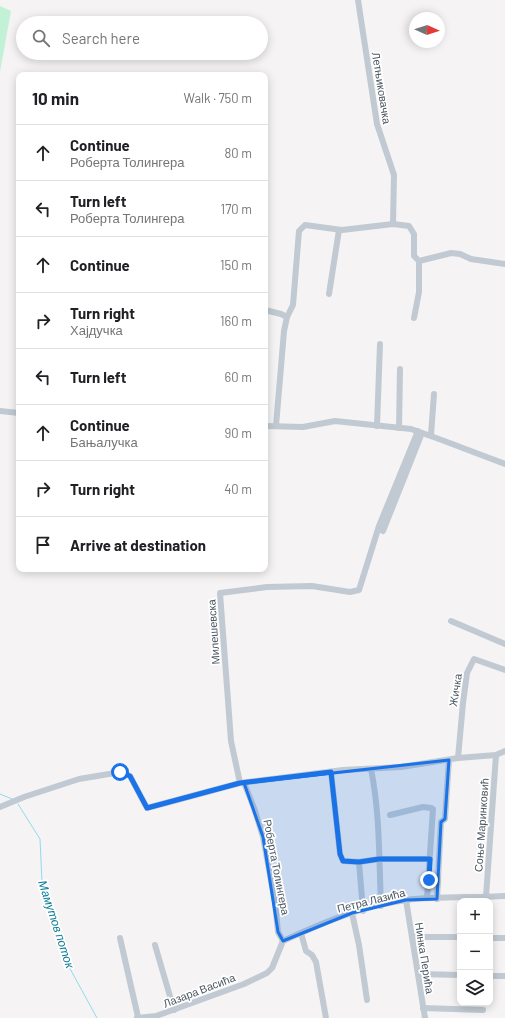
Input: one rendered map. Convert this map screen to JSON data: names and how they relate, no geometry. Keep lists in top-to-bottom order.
{
  "streets": {
    "street": [
      "Летњиковачка",
      "Милешевска",
      "Жичка",
      "Соње Маринковић",
      "Роберта Толингера",
      "Петра Лазића",
      "Нинка Перића",
      "Лазара Васића"
    ]
  },
  "crossings": [
    ["Милешевска", "Роберта Толингера"],
    ["Соње Маринковић", "Петра Лазића"],
    ["Роберта Толингера", "Петра Лазића"],
    ["Роберта Толингера", "Лазара Васића"],
    ["Петра Лазића", "Нинка Перића"],
    ["Петра Лазића", "Лазара Васића"]
  ],
  "water": ["Мамутов поток"],
  "north": "right",
  "page": {
    "search": "Search here",
    "heading": ["10 min", "Walk · 750 m"],
    "list": [
      ["Continue", "Роберта Толингера", "80 m"],
      ["Turn left", "Роберта Толингера", "170 m"],
      ["Continue", "150 m"],
      ["Turn right", "Хајдучка", "160 m"],
      ["Turn left", "60 m"],
      ["Continue", "Бањалучка", "90 m"],
      ["Turn right", "40 m"],
      "Arrive at destination"
    ],
    "map_buttons": ["+", "−"]
  }
}
